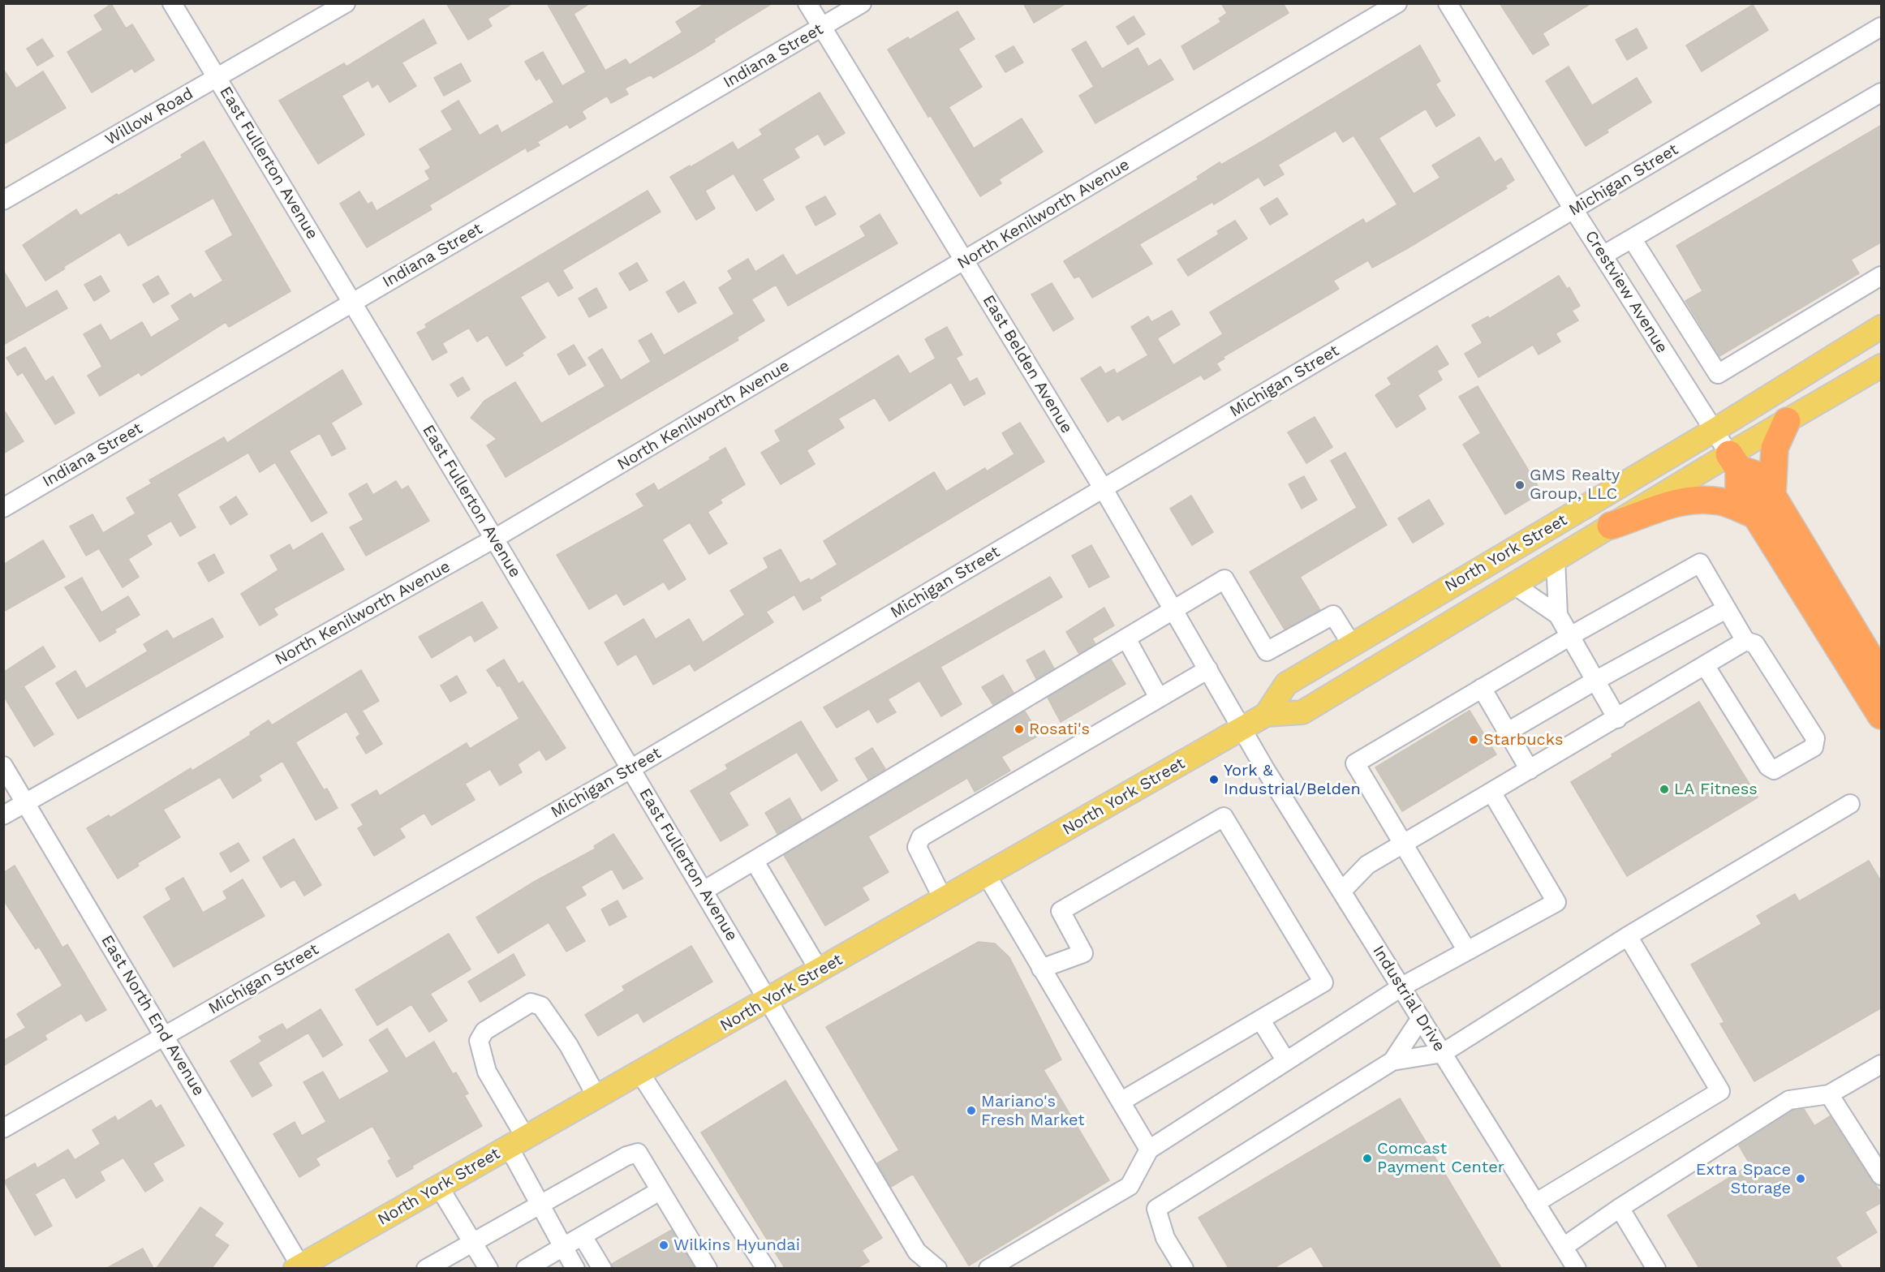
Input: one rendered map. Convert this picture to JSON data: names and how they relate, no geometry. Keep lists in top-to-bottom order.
{
  "streets": {
    "main road": ["North York Street"],
    "street": [
      "Indiana Street",
      "Willow Road",
      "East Fullerton Avenue",
      "Michigan Street",
      "North Kenilworth Avenue",
      "Crestview Avenue",
      "East Belden Avenue",
      "Industrial Drive",
      "East North End Avenue"
    ]
  },
  "crossings": [
    ["Indiana Street", "East Fullerton Avenue"],
    ["Indiana Street", "East Belden Avenue"],
    ["Willow Road", "East Fullerton Avenue"],
    ["East Fullerton Avenue", "Michigan Street"],
    ["East Fullerton Avenue", "North Kenilworth Avenue"],
    ["East Fullerton Avenue", "North York Street"],
    ["Michigan Street", "Crestview Avenue"],
    ["Michigan Street", "East Belden Avenue"],
    ["Michigan Street", "East North End Avenue"],
    ["North Kenilworth Avenue", "East Belden Avenue"],
    ["North Kenilworth Avenue", "East North End Avenue"],
    ["Crestview Avenue", "North York Street"],
    ["East Belden Avenue", "North York Street"],
    ["East Belden Avenue", "Industrial Drive"],
    ["North York Street", "Industrial Drive"],
    ["North York Street", "East North End Avenue"]
  ],
  "places": [
    "GMS Realty Group, LLC",
    "Rosati's",
    "Starbucks",
    "York & Industrial/Belden",
    "LA Fitness",
    "Mariano's Fresh Market",
    "Comcast Payment Center",
    "Extra Space Storage",
    "Wilkins Hyundai"
  ]
}
